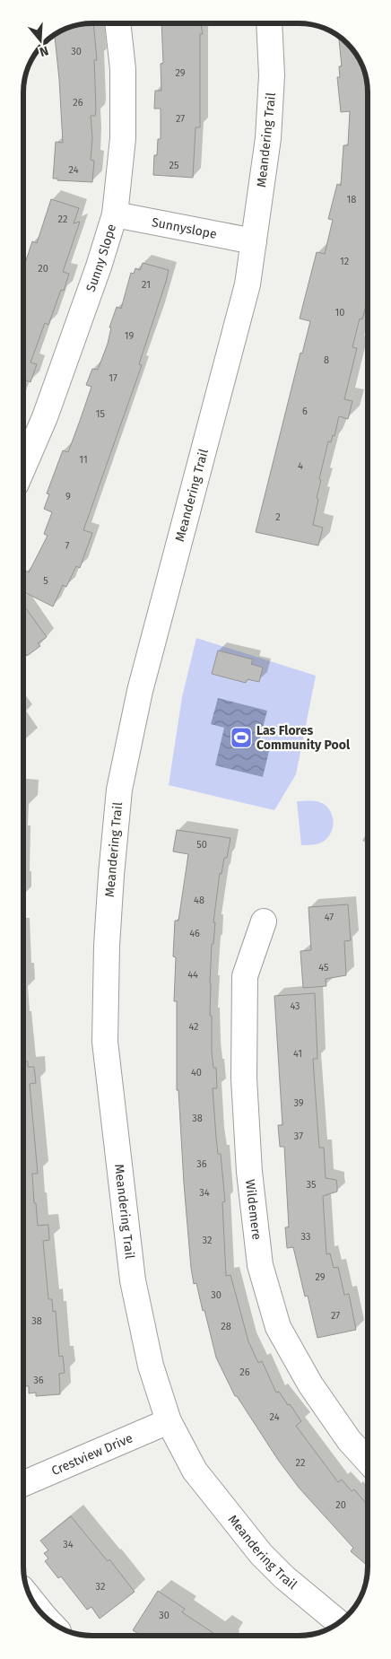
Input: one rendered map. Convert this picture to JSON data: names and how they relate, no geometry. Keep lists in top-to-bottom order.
{
  "streets": {
    "street": [
      "Meandering Trail",
      "Sunnyslope",
      "Sunny Slope",
      "Wildemere",
      "Crestview Drive"
    ]
  },
  "crossings": [
    ["Meandering Trail", "Sunnyslope"],
    ["Meandering Trail", "Crestview Drive"],
    ["Sunnyslope", "Sunny Slope"]
  ],
  "places": {
    "sports": ["Las Flores Community Pool"]
  },
  "house_numbers": [
    "30",
    "29",
    "26",
    "27",
    "25",
    "24",
    "18",
    "22",
    "12",
    "20",
    "21",
    "10",
    "19",
    "8",
    "17",
    "6",
    "15",
    "11",
    "4",
    "9",
    "2",
    "7",
    "5",
    "50",
    "48",
    "47",
    "46",
    "45",
    "44",
    "43",
    "42",
    "41",
    "40",
    "39",
    "38",
    "37",
    "36",
    "35",
    "34",
    "33",
    "32",
    "29",
    "30",
    "27",
    "38",
    "28",
    "26",
    "36",
    "24",
    "22",
    "20",
    "34",
    "32",
    "30"
  ],
  "north": "bottom"
}
